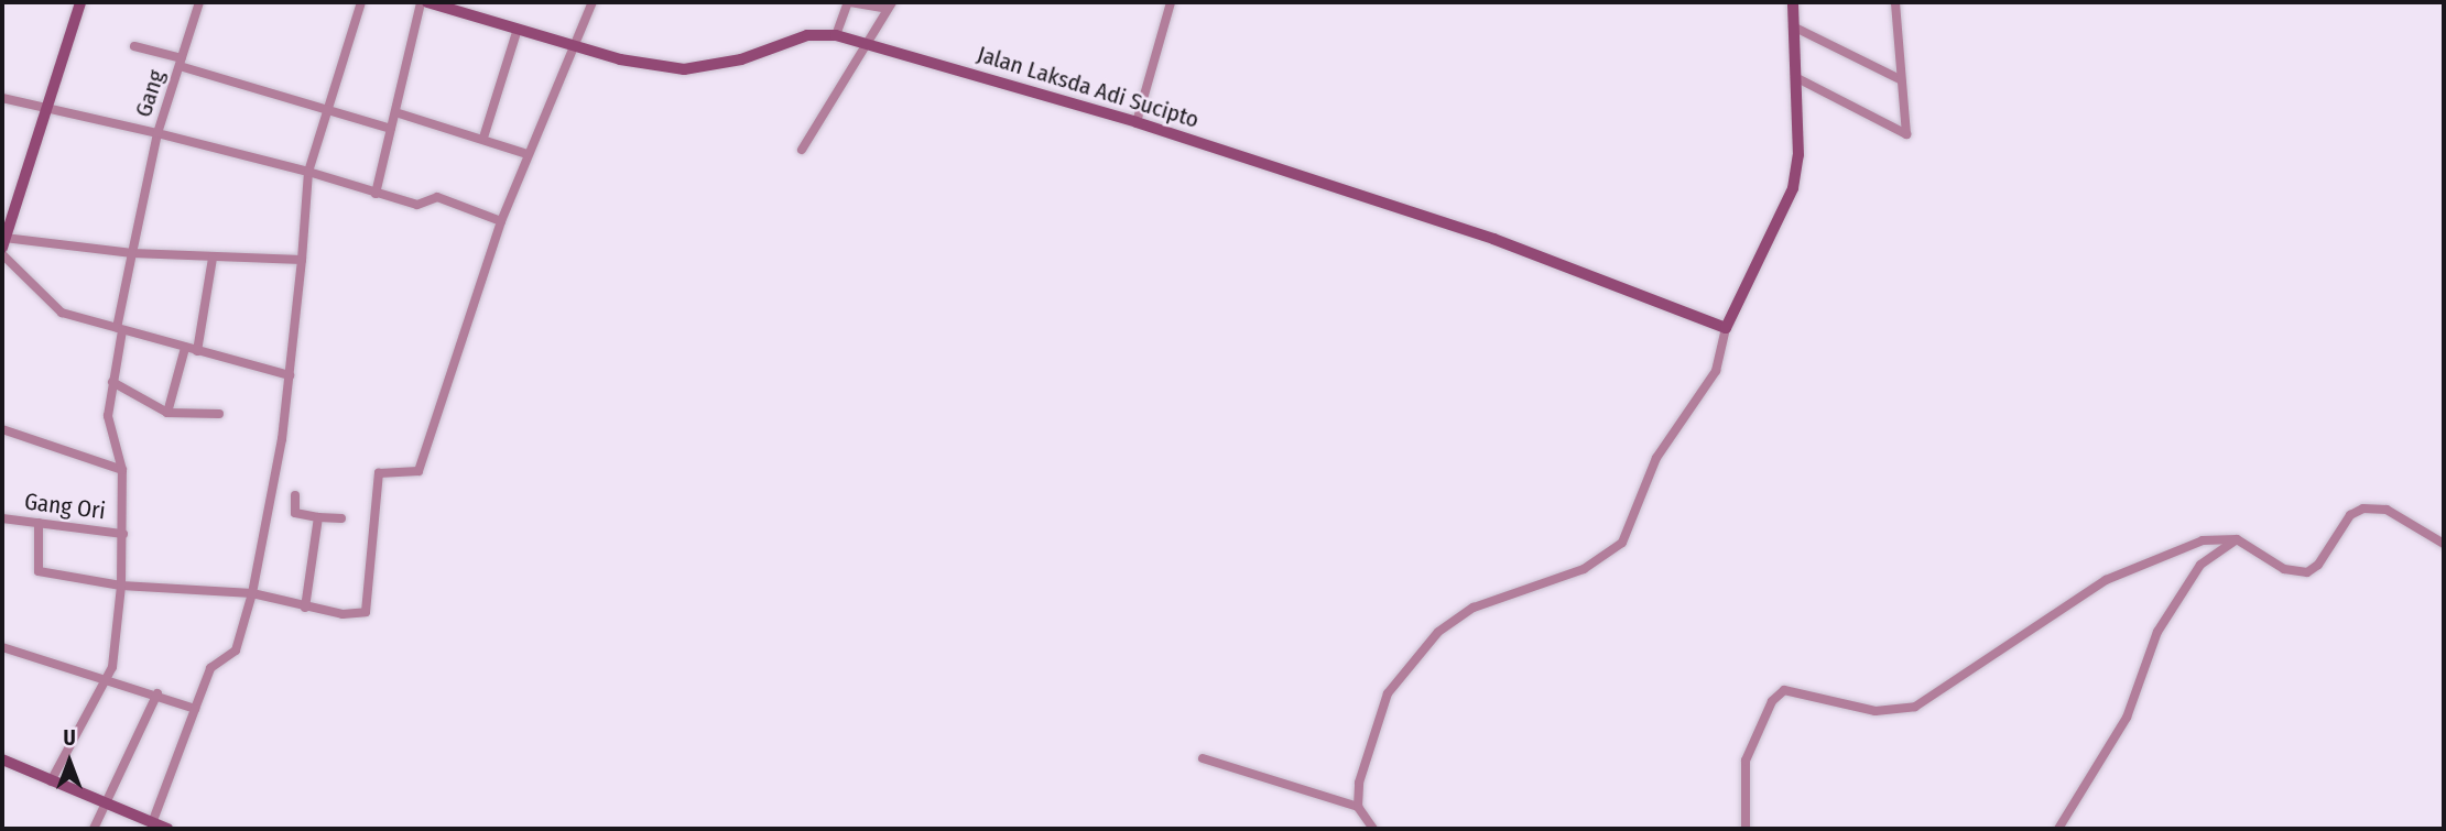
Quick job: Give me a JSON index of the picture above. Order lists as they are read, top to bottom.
{
  "streets": {
    "street": ["Jalan Laksda Adi Sucipto", "Gang", "Gang Ori"]
  },
  "north": "top"
}
